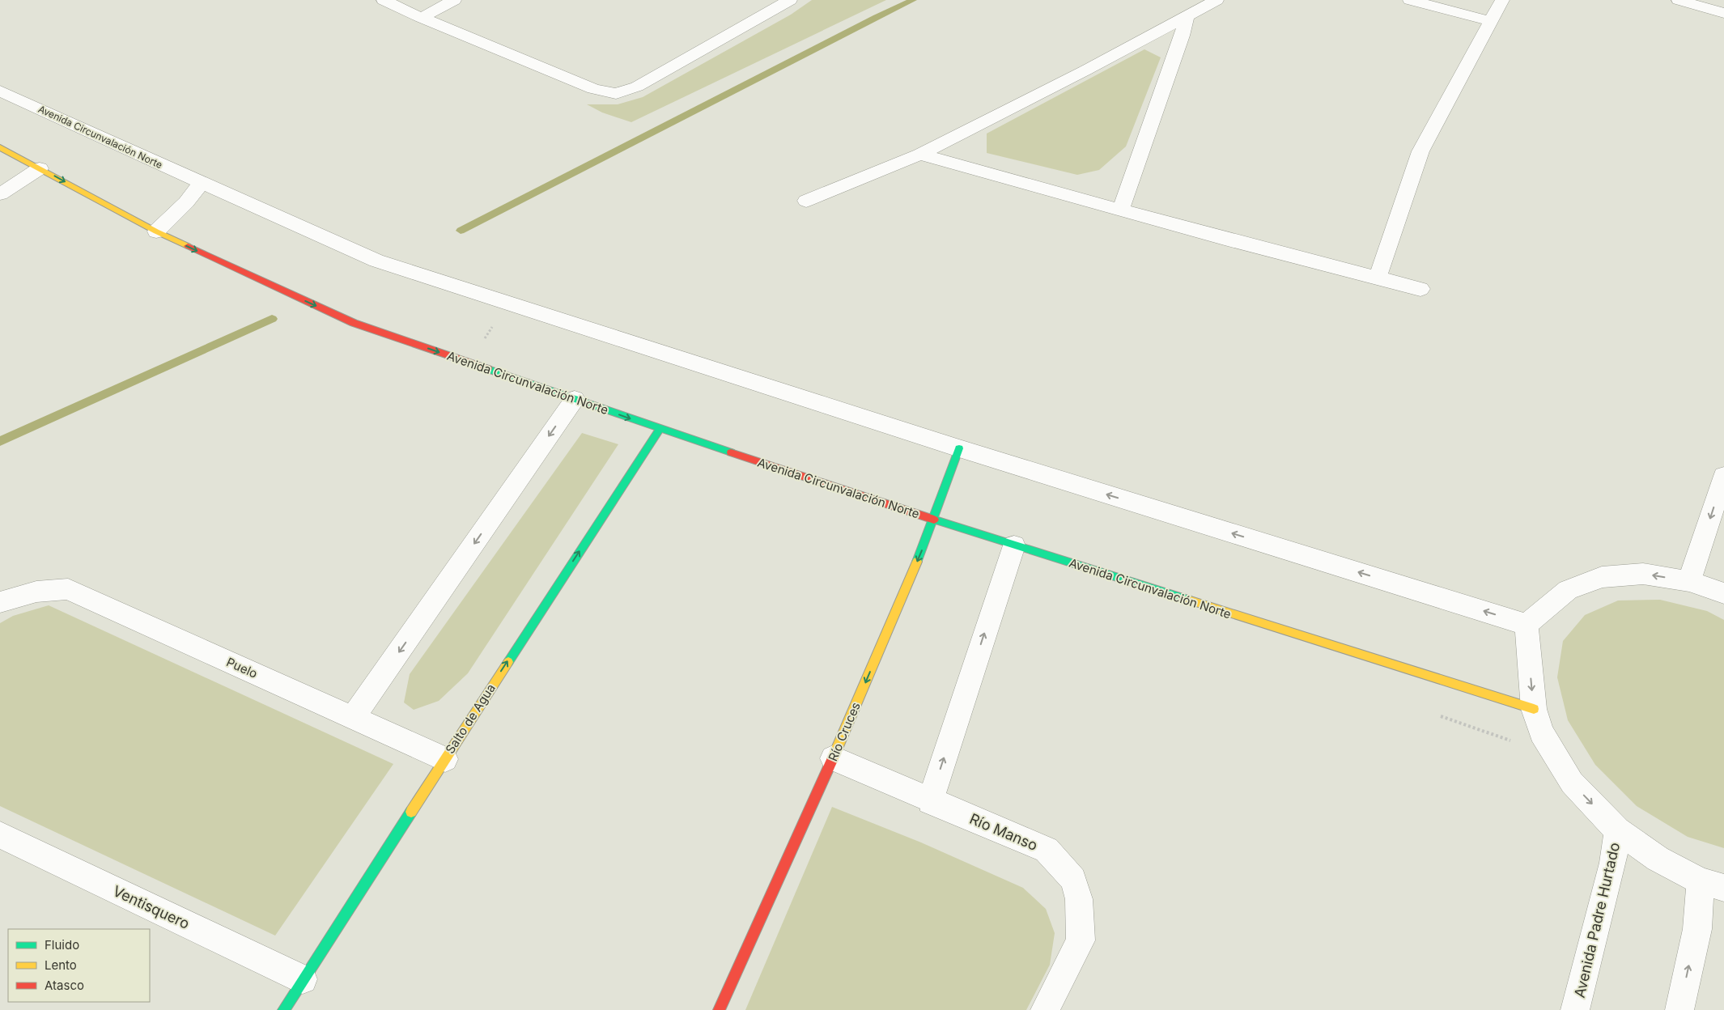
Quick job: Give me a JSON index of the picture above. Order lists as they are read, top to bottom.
{
  "streets": {
    "street": [
      "Avenida Circunvalación Norte",
      "Puelo",
      "Salto de Agua",
      "Río Cruces",
      "Río Manso",
      "Ventisquero",
      "Avenida Padre Hurtado"
    ]
  },
  "crossings": [
    ["Avenida Circunvalación Norte", "Salto de Agua"],
    ["Avenida Circunvalación Norte", "Río Cruces"],
    ["Puelo", "Salto de Agua"],
    ["Salto de Agua", "Ventisquero"],
    ["Río Cruces", "Río Manso"]
  ],
  "one_way": ["Salto de Agua", "Río Cruces"],
  "legend": ["Fluido", "Lento", "Atasco"]
}
